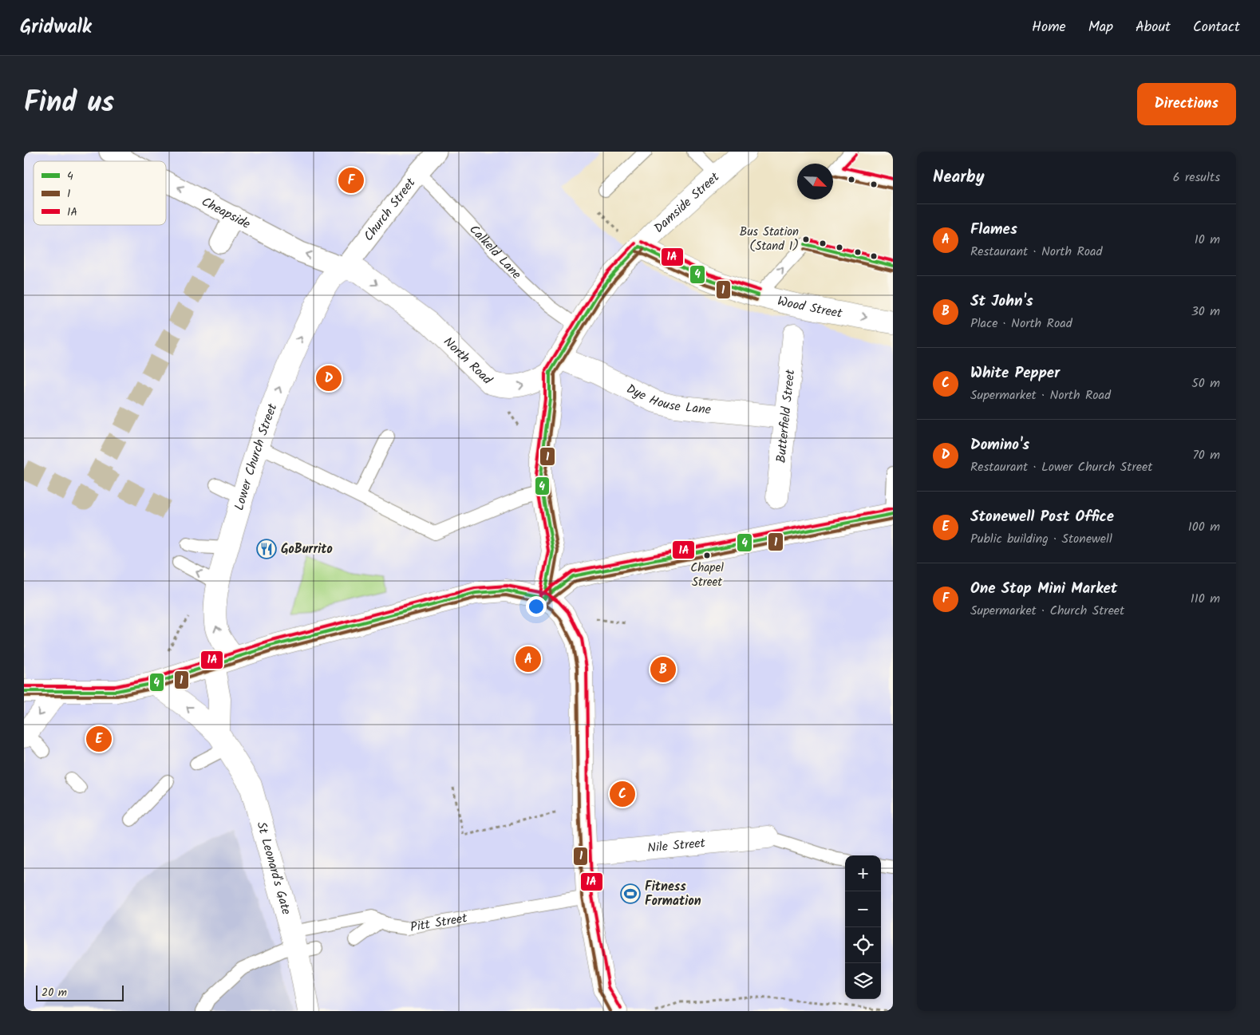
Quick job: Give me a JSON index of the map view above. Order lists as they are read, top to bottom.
{
  "streets": {
    "street": [
      "Damside Street",
      "Church Street",
      "Cheapside",
      "Wood Street",
      "North Road",
      "Dye House Lane",
      "Butterfield Street",
      "Lower Church Street",
      "Nile Street",
      "St Leonard's Gate"
    ],
    "lane": ["Calkeld Lane", "Pitt Street"]
  },
  "crossings": [
    ["Damside Street", "Calkeld Lane"],
    ["Damside Street", "Wood Street"],
    ["Damside Street", "North Road"],
    ["Damside Street", "Dye House Lane"],
    ["Church Street", "Cheapside"],
    ["Church Street", "Calkeld Lane"],
    ["Church Street", "North Road"],
    ["Church Street", "Lower Church Street"],
    ["Cheapside", "North Road"],
    ["Cheapside", "Lower Church Street"],
    ["North Road", "Dye House Lane"],
    ["North Road", "Lower Church Street"],
    ["Dye House Lane", "Butterfield Street"],
    ["St Leonard's Gate", "Pitt Street"]
  ],
  "one_way": [
    "Cheapside",
    "Wood Street",
    "North Road",
    "Lower Church Street"
  ],
  "places": {
    "other": ["Bus Station (Stand 1)", "Chapel Street"],
    "restaurant": ["GoBurrito"],
    "sports": ["Fitness Formation"]
  },
  "lines": ["transit line 1A", "transit line 1", "transit line 4"],
  "legend": ["4", "1", "1A"],
  "scale_bar": "20 m",
  "north": "bottom right",
  "page": {
    "header": "Gridwalk",
    "nav": [
      "Home",
      "Map",
      "About",
      "Contact"
    ],
    "title": "Find us",
    "buttons": "Directions",
    "heading": ["Nearby", "6 results"],
    "pins": [
      "F",
      "D",
      "A",
      "B",
      "E",
      "C"
    ],
    "list": [
      {
        "mark": "A",
        "name": "Flames",
        "note": "Restaurant · North Road",
        "value": "10 m"
      },
      {
        "mark": "B",
        "name": "St John's",
        "note": "Place · North Road",
        "value": "30 m"
      },
      {
        "mark": "C",
        "name": "White Pepper",
        "note": "Supermarket · North Road",
        "value": "50 m"
      },
      {
        "mark": "D",
        "name": "Domino's",
        "note": "Restaurant · Lower Church Street",
        "value": "70 m"
      },
      {
        "mark": "E",
        "name": "Stonewell Post Office",
        "note": "Public building · Stonewell",
        "value": "100 m"
      },
      {
        "mark": "F",
        "name": "One Stop Mini Market",
        "note": "Supermarket · Church Street",
        "value": "110 m"
      }
    ],
    "map_buttons": ["+", "−"],
    "scale": "20 m"
  }
}
